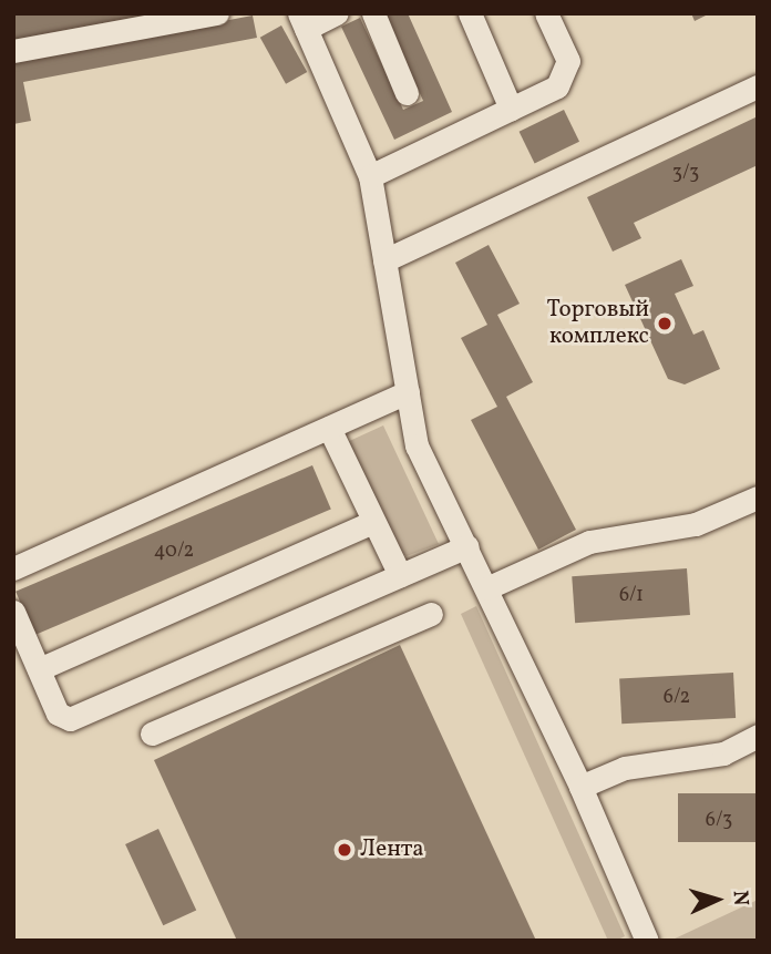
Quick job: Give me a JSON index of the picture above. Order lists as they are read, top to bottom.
{
  "places": ["Торговый комплекс", "Лента"],
  "house_numbers": [
    "3/3",
    "40/2",
    "6/1",
    "6/2",
    "6/3"
  ],
  "north": "right"
}
